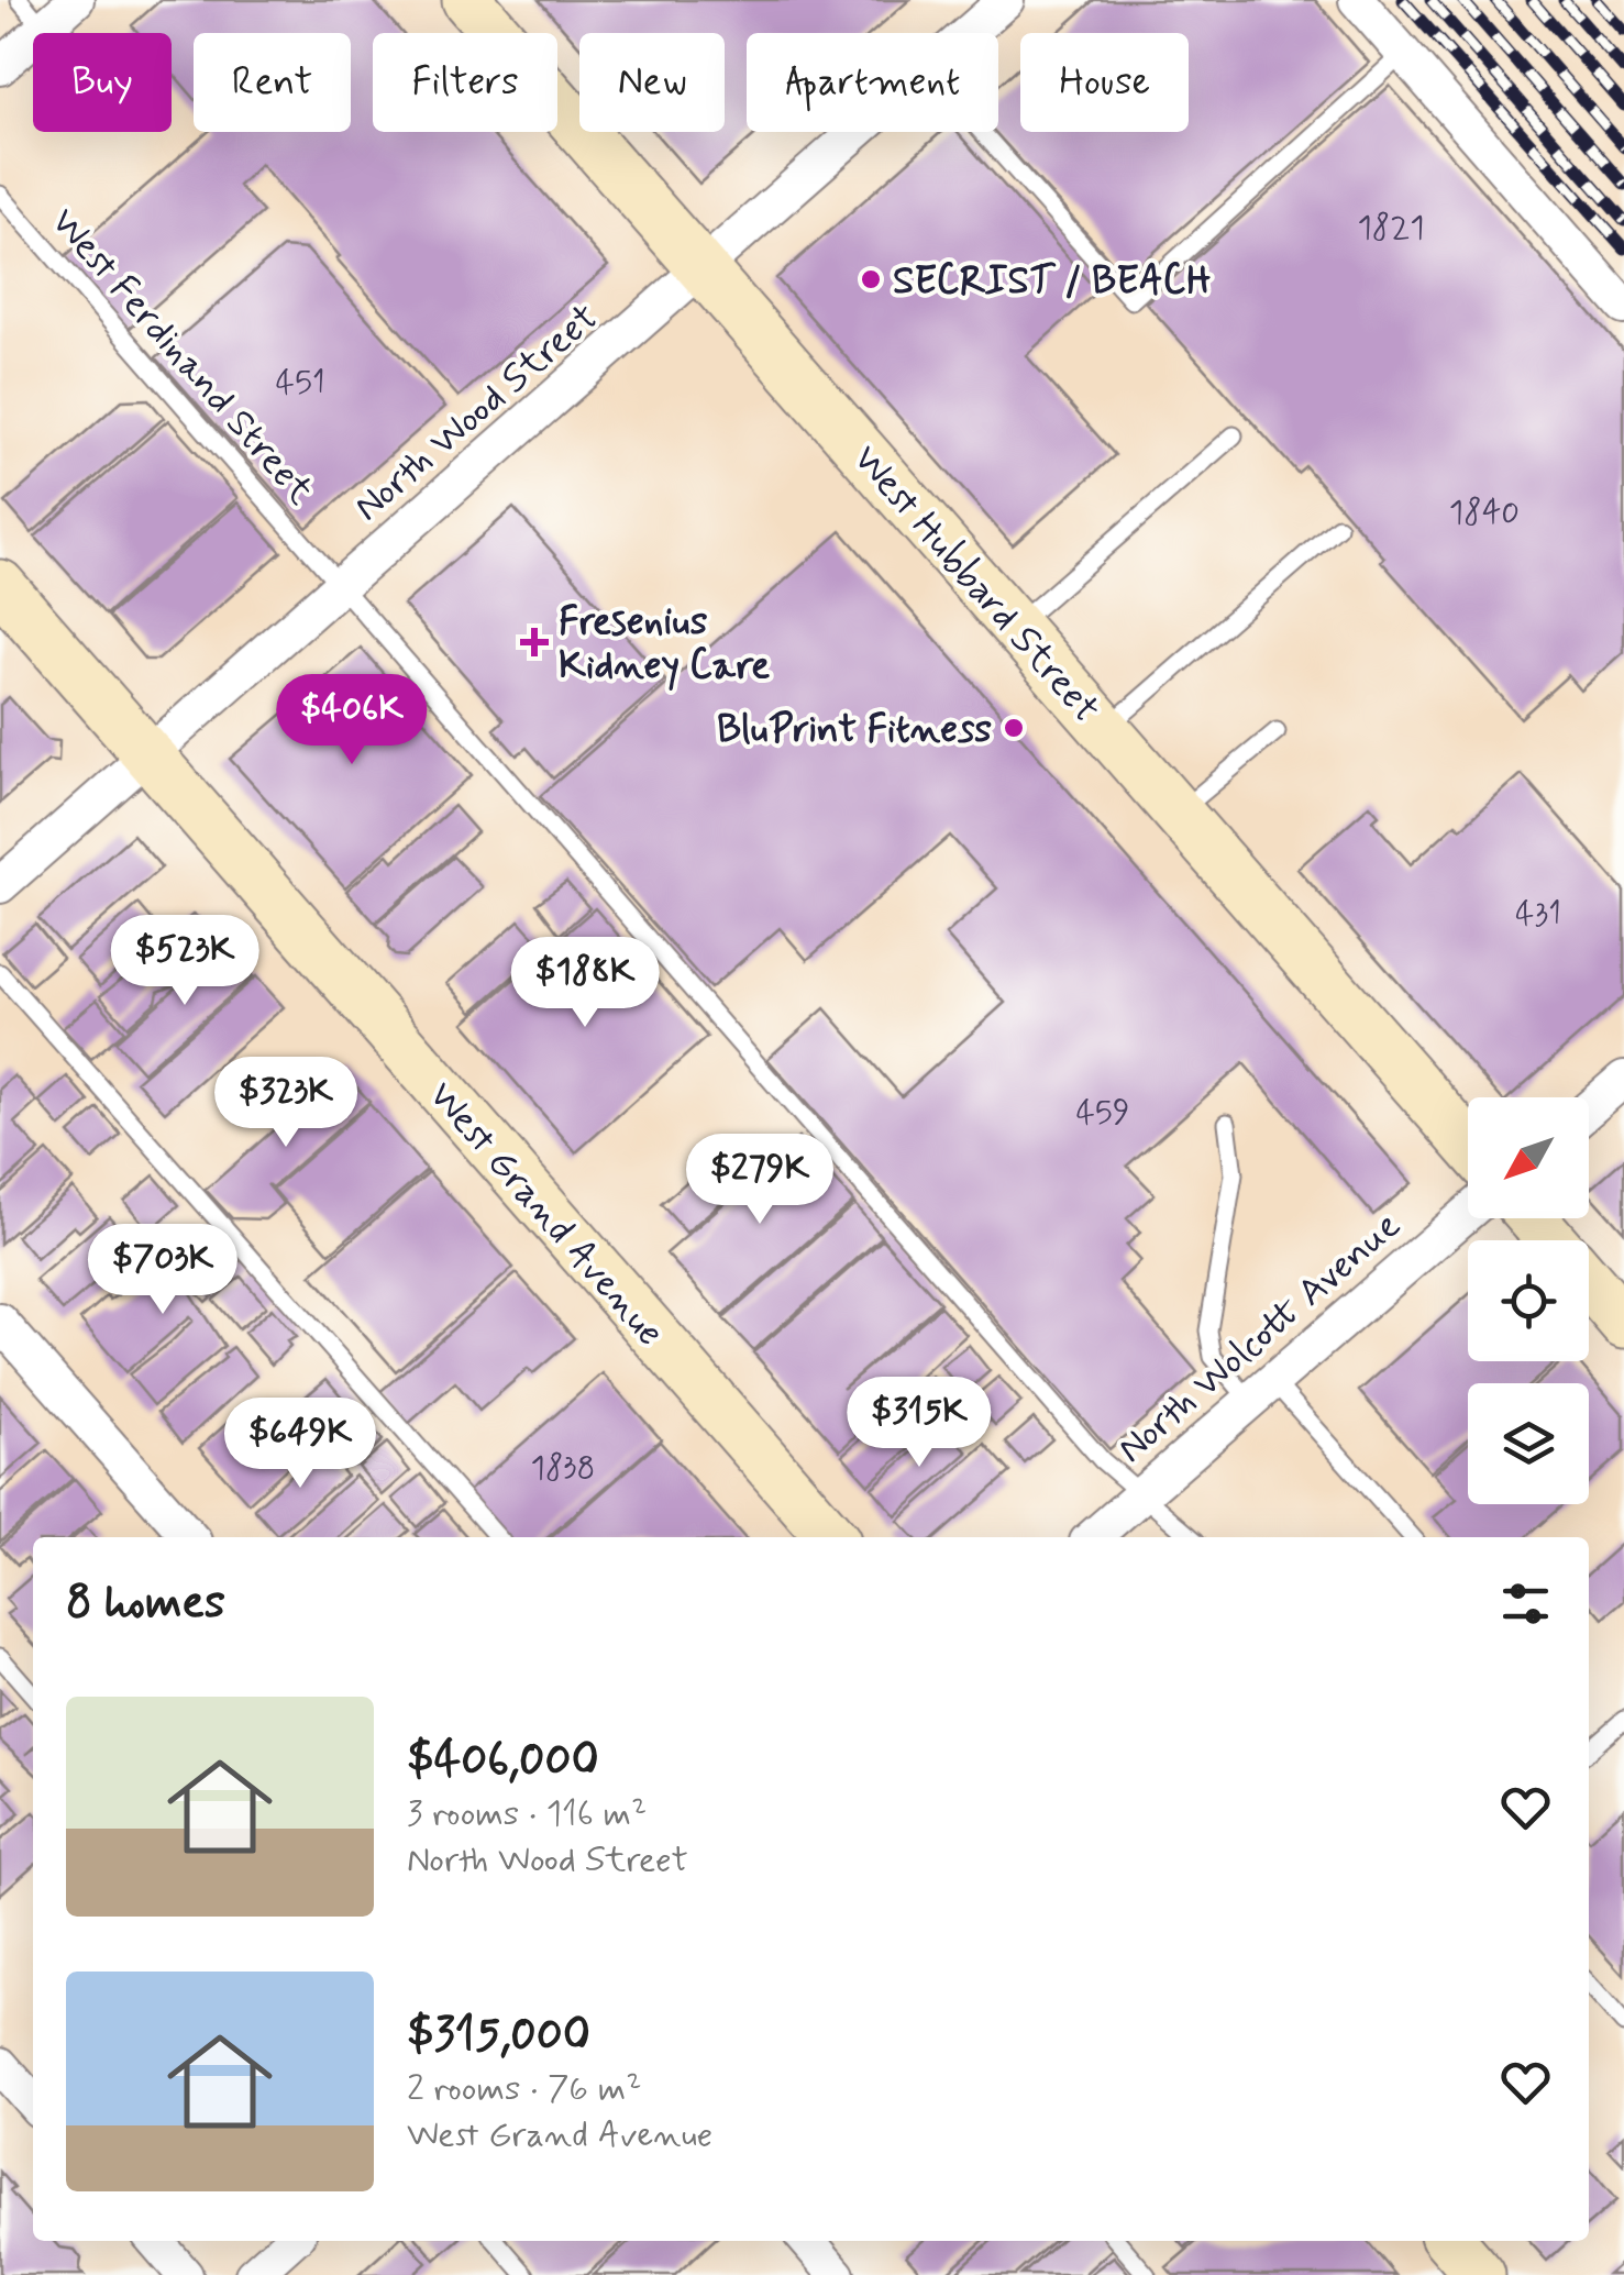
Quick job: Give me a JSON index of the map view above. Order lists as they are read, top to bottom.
{
  "streets": {
    "street": [
      "North Wood Street",
      "West Hubbard Street",
      "West Grand Avenue",
      "North Wolcott Avenue"
    ],
    "lane": ["West Ferdinand Street"]
  },
  "crossings": [
    ["West Ferdinand Street", "North Wood Street"],
    ["West Ferdinand Street", "North Wolcott Avenue"],
    ["North Wood Street", "West Hubbard Street"],
    ["North Wood Street", "West Grand Avenue"]
  ],
  "places": {
    "other": ["SECRIST / BEACH", "BluPrint Fitness"],
    "health": ["Fresenius Kidney Care"]
  },
  "house_numbers": [
    "1821",
    "451",
    "1840",
    "431",
    "459",
    "1838"
  ],
  "north": "bottom left",
  "page": {
    "chip": [
      "Buy",
      "Rent",
      "Filters",
      "New",
      "Apartment",
      "House"
    ],
    "price": [
      "$406K",
      "$523K",
      "$188K",
      "$323K",
      "$279K",
      "$703K",
      "$315K",
      "$649K"
    ],
    "heading": "8 homes",
    "list": [
      {
        "name": "$406,000",
        "note": "3 rooms · 116 m² · North Wood Street"
      },
      {
        "name": "$315,000",
        "note": "2 rooms · 76 m² · West Grand Avenue"
      }
    ]
  }
}
